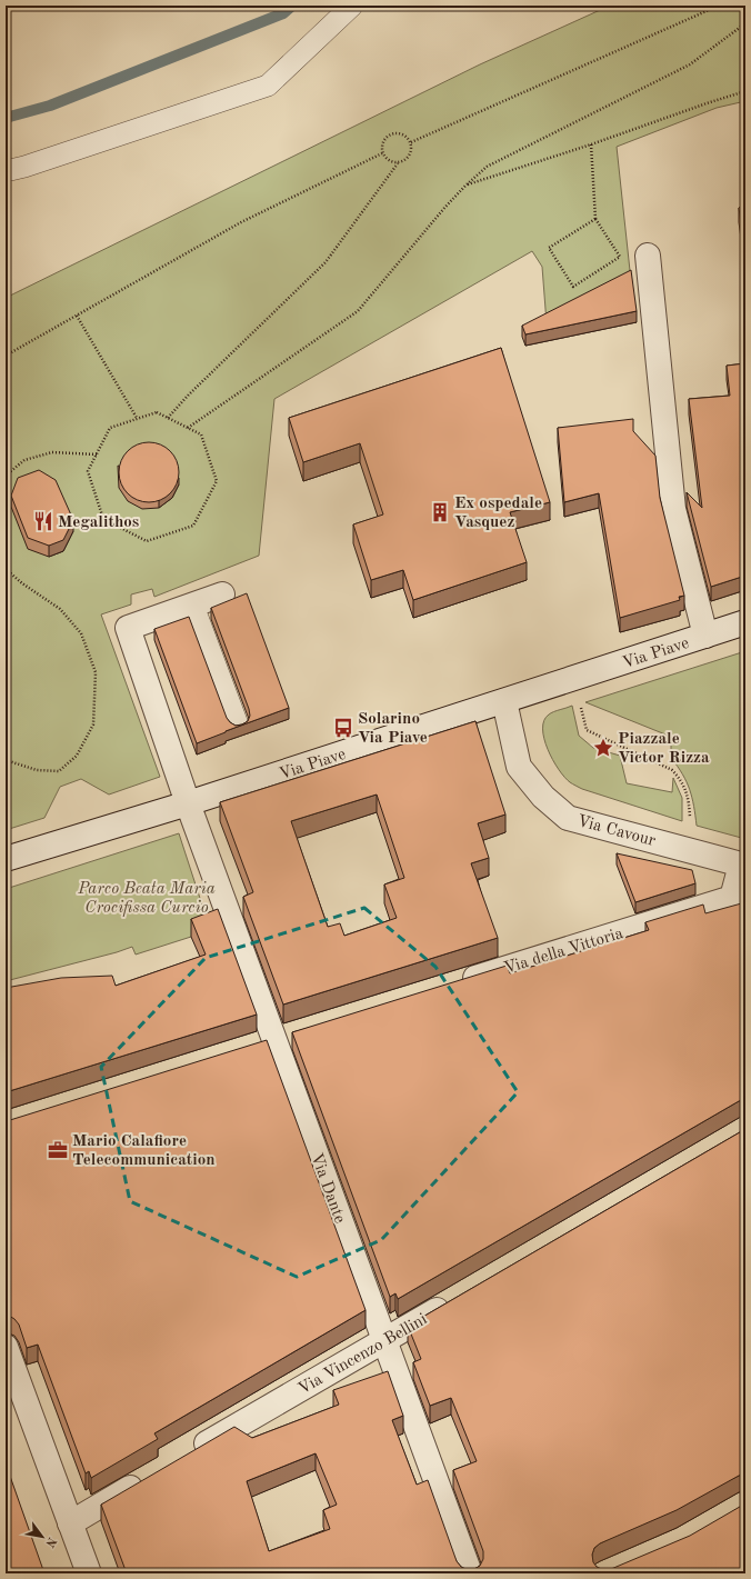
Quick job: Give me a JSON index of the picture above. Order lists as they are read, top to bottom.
{
  "streets": {
    "street": [
      "Via Piave",
      "Via Cavour",
      "Via della Vittoria",
      "Via Dante",
      "Via Vincenzo Bellini"
    ]
  },
  "crossings": [
    ["Via Piave", "Via Cavour"],
    ["Via Piave", "Via Dante"],
    ["Via Cavour", "Via della Vittoria"],
    ["Via Dante", "Via Vincenzo Bellini"]
  ],
  "parks": ["Parco Beata Maria Crocifissa Curcio"],
  "places": {
    "building": ["Ex ospedale Vasquez"],
    "restaurant": ["Megalithos"],
    "bus stop": ["Solarino Via Piave"],
    "place": ["Piazzale Victor Rizza"],
    "office": ["Mario Calafiore Telecommunication"]
  },
  "north": "bottom right"
}
